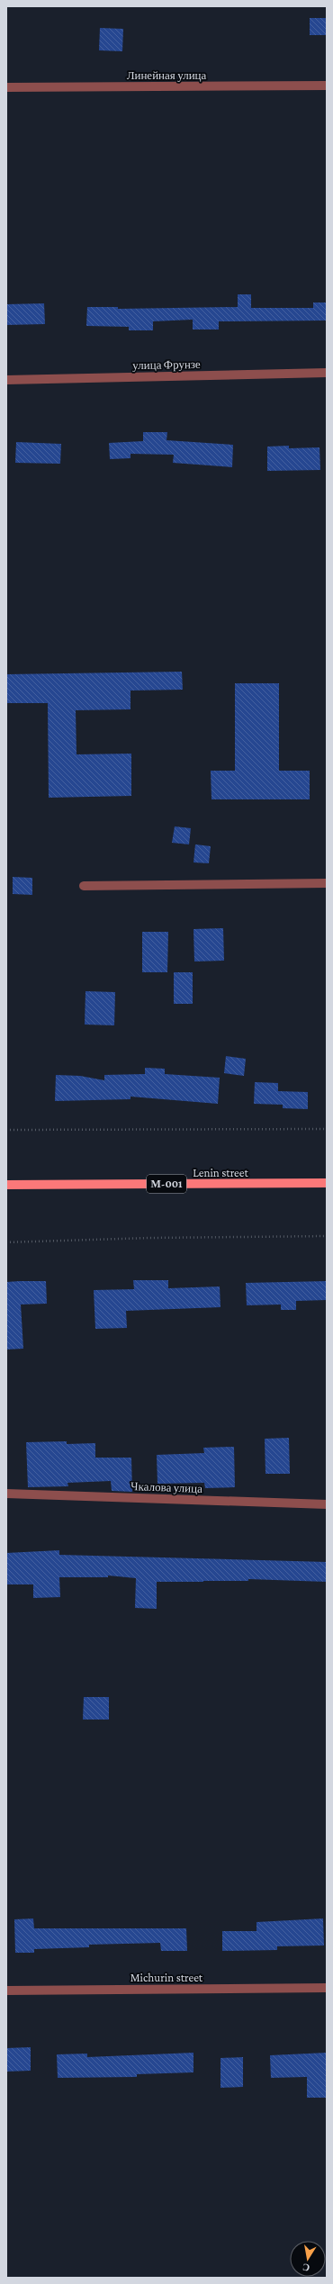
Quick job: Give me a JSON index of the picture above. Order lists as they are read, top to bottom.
{
  "streets": {
    "main road": ["Lenin street", "М-001"],
    "street": [
      "Линейная улица",
      "улица Фрунзе",
      "Чкалова улица",
      "Michurin street"
    ]
  },
  "north": "bottom"
}
